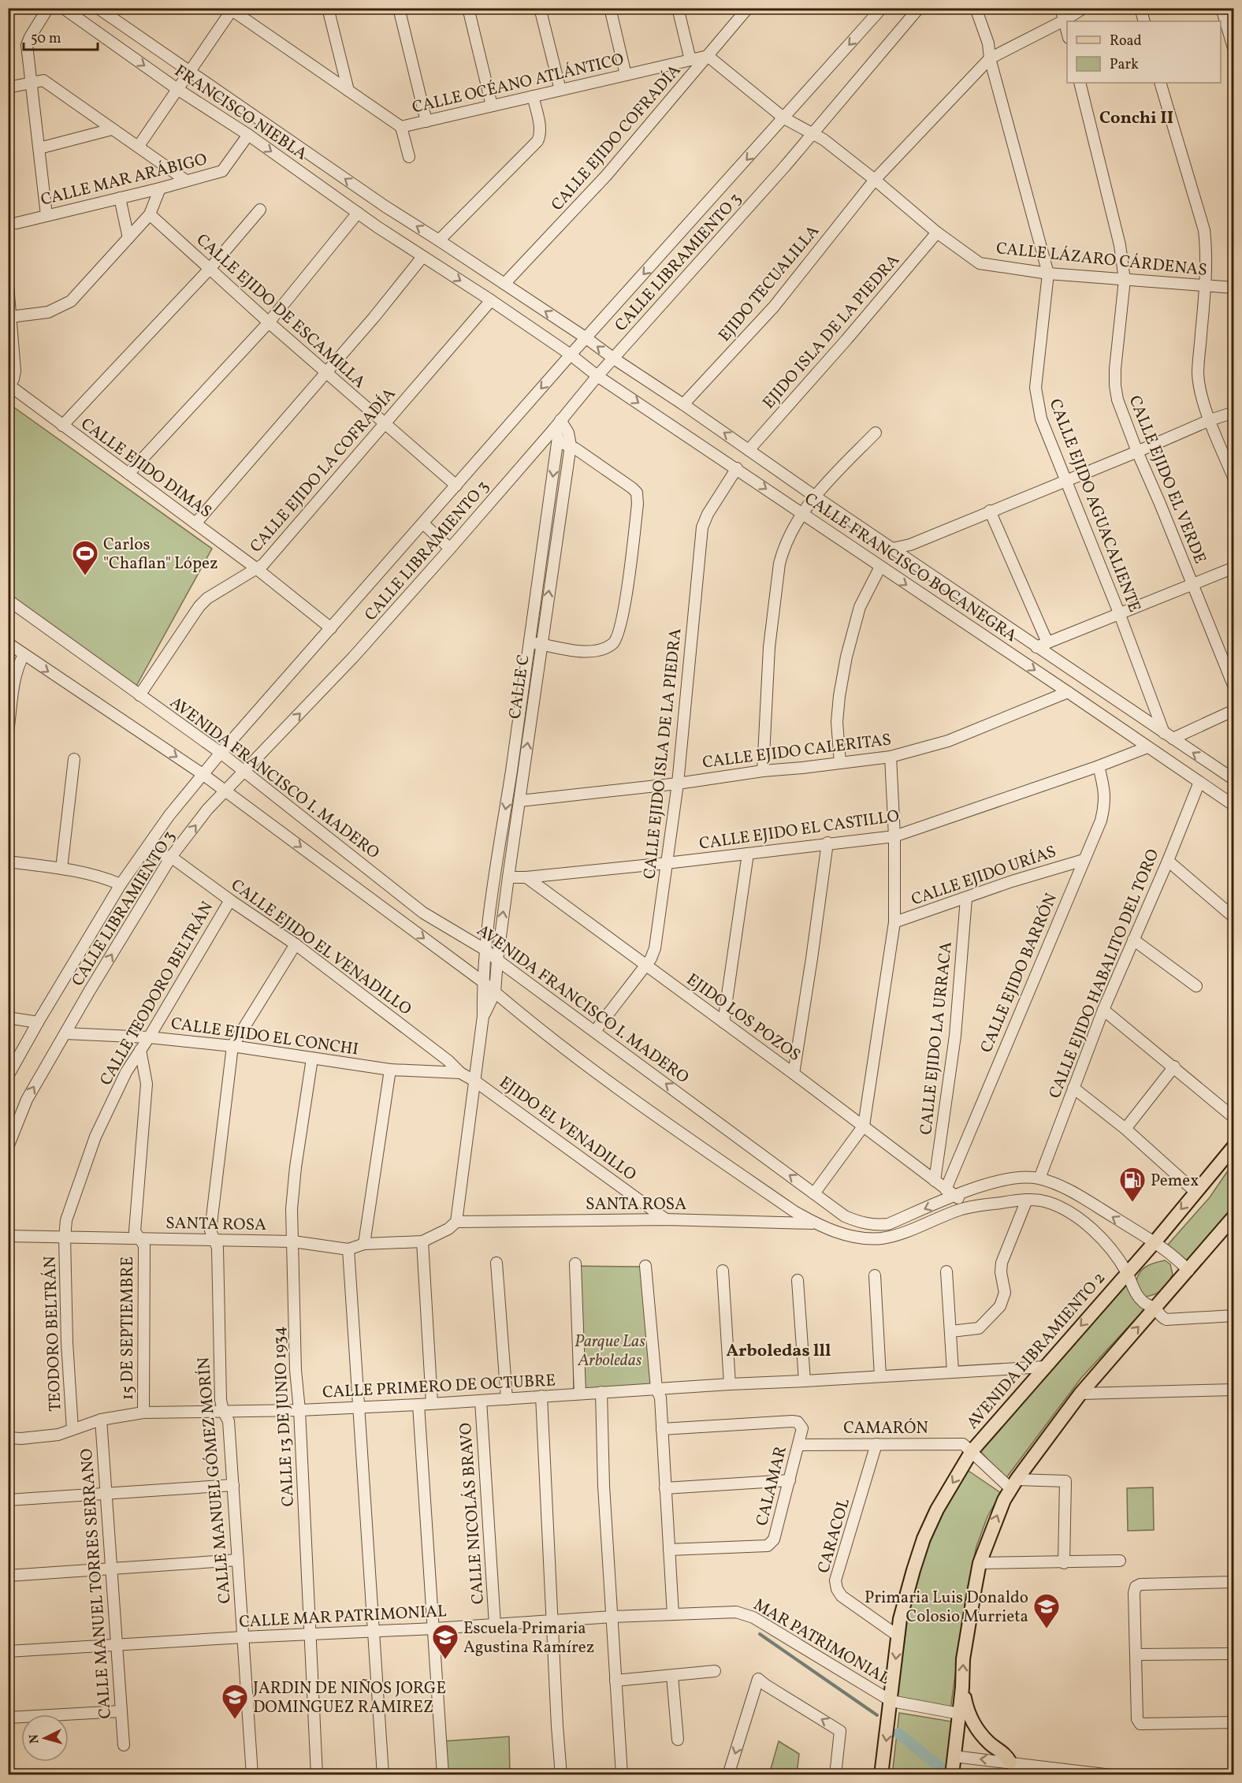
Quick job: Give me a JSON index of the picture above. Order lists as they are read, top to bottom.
{
  "streets": {
    "main road": ["AVENIDA LIBRAMIENTO 2"],
    "street": [
      "CALLE OCÉANO ATLÁNTICO",
      "FRANCISCO NIEBLA",
      "CALLE EJIDO COFRADÍA",
      "CALLE MAR ARÁBIGO",
      "CALLE LÁZARO CÁRDENAS",
      "CALLE LIBRAMIENTO 3",
      "EJIDO TECUALILLA",
      "CALLE EJIDO DE ESCAMILLA",
      "EJIDO ISLA DE LA PIEDRA",
      "CALLE EJIDO DIMAS",
      "CALLE EJIDO LA COFRADÍA",
      "CALLE EJIDO EL VERDE",
      "CALLE EJIDO AGUACALIENTE",
      "CALLE FRANCISCO BOCANEGRA",
      "CALLE C",
      "CALLE EJIDO CALERITAS",
      "CALLE EJIDO ISLA DE LA PIEDRA",
      "AVENIDA FRANCISCO I. MADERO",
      "CALLE EJIDO EL CASTILLO",
      "CALLE EJIDO URÍAS",
      "CALLE EJIDO EL VENADILLO",
      "CALLE EJIDO BARRÓN",
      "CALLE EJIDO HABALITO DEL TORO",
      "CALLE TEODORO BELTRÁN",
      "EJIDO LOS POZOS",
      "CALLE EJIDO EL CONCHI",
      "CALLE EJIDO LA URRACA",
      "EJIDO EL VENADILLO",
      "SANTA ROSA",
      "15 DE SEPTIEMBRE",
      "TEODORO BELTRÁN",
      "CALLE PRIMERO DE OCTUBRE",
      "CALLE 13 DE JUNIO 1934",
      "CAMARÓN",
      "CALLE MANUEL GÓMEZ MORÍN",
      "CALAMAR",
      "CALLE NICOLÁS BRAVO",
      "CARACOL",
      "CALLE MANUEL TORRES SERRANO",
      "CALLE MAR PATRIMONIAL",
      "MAR PATRIMONIAL"
    ]
  },
  "crossings": [
    ["CALLE OCÉANO ATLÁNTICO", "CALLE EJIDO COFRADÍA"],
    ["CALLE OCÉANO ATLÁNTICO", "CALLE LÁZARO CÁRDENAS"],
    ["FRANCISCO NIEBLA", "CALLE EJIDO COFRADÍA"],
    ["FRANCISCO NIEBLA", "CALLE MAR ARÁBIGO"],
    ["FRANCISCO NIEBLA", "CALLE EJIDO LA COFRADÍA"],
    ["FRANCISCO NIEBLA", "CALLE FRANCISCO BOCANEGRA"],
    ["CALLE EJIDO COFRADÍA", "CALLE LÁZARO CÁRDENAS"],
    ["CALLE EJIDO COFRADÍA", "CALLE FRANCISCO BOCANEGRA"],
    ["CALLE LÁZARO CÁRDENAS", "CALLE LIBRAMIENTO 3"],
    ["CALLE LÁZARO CÁRDENAS", "EJIDO TECUALILLA"],
    ["CALLE LÁZARO CÁRDENAS", "EJIDO ISLA DE LA PIEDRA"],
    ["CALLE LÁZARO CÁRDENAS", "CALLE EJIDO EL VERDE"],
    ["CALLE LÁZARO CÁRDENAS", "CALLE EJIDO AGUACALIENTE"],
    ["CALLE LIBRAMIENTO 3", "CALLE EJIDO DE ESCAMILLA"],
    ["CALLE LIBRAMIENTO 3", "CALLE EJIDO DIMAS"],
    ["CALLE LIBRAMIENTO 3", "CALLE FRANCISCO BOCANEGRA"],
    ["CALLE LIBRAMIENTO 3", "CALLE C"],
    ["CALLE LIBRAMIENTO 3", "AVENIDA FRANCISCO I. MADERO"],
    ["CALLE LIBRAMIENTO 3", "CALLE EJIDO EL VENADILLO"],
    ["CALLE LIBRAMIENTO 3", "CALLE EJIDO EL CONCHI"],
    ["EJIDO TECUALILLA", "CALLE EJIDO AGUACALIENTE"],
    ["EJIDO TECUALILLA", "CALLE FRANCISCO BOCANEGRA"],
    ["CALLE EJIDO DE ESCAMILLA", "CALLE EJIDO LA COFRADÍA"],
    ["EJIDO ISLA DE LA PIEDRA", "CALLE FRANCISCO BOCANEGRA"],
    ["CALLE EJIDO DIMAS", "CALLE EJIDO LA COFRADÍA"],
    ["CALLE EJIDO LA COFRADÍA", "CALLE FRANCISCO BOCANEGRA"],
    ["CALLE EJIDO LA COFRADÍA", "AVENIDA FRANCISCO I. MADERO"],
    ["CALLE EJIDO AGUACALIENTE", "CALLE FRANCISCO BOCANEGRA"],
    ["CALLE FRANCISCO BOCANEGRA", "CALLE EJIDO CALERITAS"],
    ["CALLE FRANCISCO BOCANEGRA", "CALLE EJIDO ISLA DE LA PIEDRA"],
    ["CALLE FRANCISCO BOCANEGRA", "CALLE EJIDO EL CASTILLO"],
    ["CALLE FRANCISCO BOCANEGRA", "CALLE EJIDO HABALITO DEL TORO"],
    ["CALLE C", "CALLE EJIDO CALERITAS"],
    ["CALLE C", "AVENIDA FRANCISCO I. MADERO"],
    ["CALLE EJIDO CALERITAS", "CALLE EJIDO ISLA DE LA PIEDRA"],
    ["CALLE EJIDO ISLA DE LA PIEDRA", "AVENIDA FRANCISCO I. MADERO"],
    ["CALLE EJIDO ISLA DE LA PIEDRA", "CALLE EJIDO EL CASTILLO"],
    ["CALLE EJIDO ISLA DE LA PIEDRA", "EJIDO LOS POZOS"],
    ["AVENIDA FRANCISCO I. MADERO", "CALLE EJIDO BARRÓN"],
    ["AVENIDA FRANCISCO I. MADERO", "CALLE EJIDO HABALITO DEL TORO"],
    ["AVENIDA FRANCISCO I. MADERO", "EJIDO LOS POZOS"],
    ["AVENIDA FRANCISCO I. MADERO", "AVENIDA LIBRAMIENTO 2"],
    ["CALLE EJIDO EL CASTILLO", "CALLE EJIDO BARRÓN"],
    ["CALLE EJIDO EL CASTILLO", "EJIDO LOS POZOS"],
    ["CALLE EJIDO URÍAS", "CALLE EJIDO BARRÓN"],
    ["CALLE EJIDO URÍAS", "CALLE EJIDO LA URRACA"],
    ["CALLE EJIDO EL VENADILLO", "CALLE TEODORO BELTRÁN"],
    ["CALLE EJIDO EL VENADILLO", "CALLE EJIDO EL CONCHI"],
    ["CALLE EJIDO EL VENADILLO", "EJIDO EL VENADILLO"],
    ["CALLE EJIDO BARRÓN", "EJIDO LOS POZOS"],
    ["CALLE TEODORO BELTRÁN", "CALLE EJIDO EL CONCHI"],
    ["CALLE TEODORO BELTRÁN", "SANTA ROSA"],
    ["CALLE TEODORO BELTRÁN", "15 DE SEPTIEMBRE"],
    ["CALLE TEODORO BELTRÁN", "TEODORO BELTRÁN"],
    ["EJIDO LOS POZOS", "CALLE EJIDO LA URRACA"],
    ["CALLE EJIDO EL CONCHI", "CALLE 13 DE JUNIO 1934"],
    ["CALLE EJIDO EL CONCHI", "CALLE MANUEL GÓMEZ MORÍN"],
    ["EJIDO EL VENADILLO", "SANTA ROSA"],
    ["SANTA ROSA", "15 DE SEPTIEMBRE"],
    ["SANTA ROSA", "TEODORO BELTRÁN"],
    ["SANTA ROSA", "CALLE 13 DE JUNIO 1934"],
    ["SANTA ROSA", "CALLE MANUEL GÓMEZ MORÍN"],
    ["15 DE SEPTIEMBRE", "CALLE PRIMERO DE OCTUBRE"],
    ["TEODORO BELTRÁN", "CALLE PRIMERO DE OCTUBRE"],
    ["AVENIDA LIBRAMIENTO 2", "CALLE PRIMERO DE OCTUBRE"],
    ["AVENIDA LIBRAMIENTO 2", "CAMARÓN"],
    ["AVENIDA LIBRAMIENTO 2", "CARACOL"],
    ["AVENIDA LIBRAMIENTO 2", "MAR PATRIMONIAL"],
    ["CALLE PRIMERO DE OCTUBRE", "CALLE 13 DE JUNIO 1934"],
    ["CALLE PRIMERO DE OCTUBRE", "CALLE MANUEL GÓMEZ MORÍN"],
    ["CALLE PRIMERO DE OCTUBRE", "CALLE NICOLÁS BRAVO"],
    ["CALLE PRIMERO DE OCTUBRE", "CALLE MANUEL TORRES SERRANO"],
    ["CALLE 13 DE JUNIO 1934", "CALLE MAR PATRIMONIAL"],
    ["CAMARÓN", "CALAMAR"],
    ["CAMARÓN", "CARACOL"],
    ["CALLE MANUEL GÓMEZ MORÍN", "CALLE MAR PATRIMONIAL"],
    ["CALLE NICOLÁS BRAVO", "CALLE MAR PATRIMONIAL"],
    ["CALLE MANUEL TORRES SERRANO", "CALLE MAR PATRIMONIAL"],
    ["CALLE MAR PATRIMONIAL", "MAR PATRIMONIAL"]
  ],
  "districts": ["Conchi II", "Arboledas lll"],
  "parks": ["Parque Las Arboledas"],
  "places": {
    "sports": ["Carlos \"Chaflan\" López"],
    "fuel station": ["Pemex"],
    "school or university": ["Primaria Luis Donaldo Colosio Murrieta", "Escuela Primaria Agustina Ramírez", "JARDIN DE NIÑOS JORGE DOMINGUEZ RAMIREZ"]
  },
  "legend": ["Road", "Park"],
  "scale_bar": "50 m",
  "north": "left"
}
